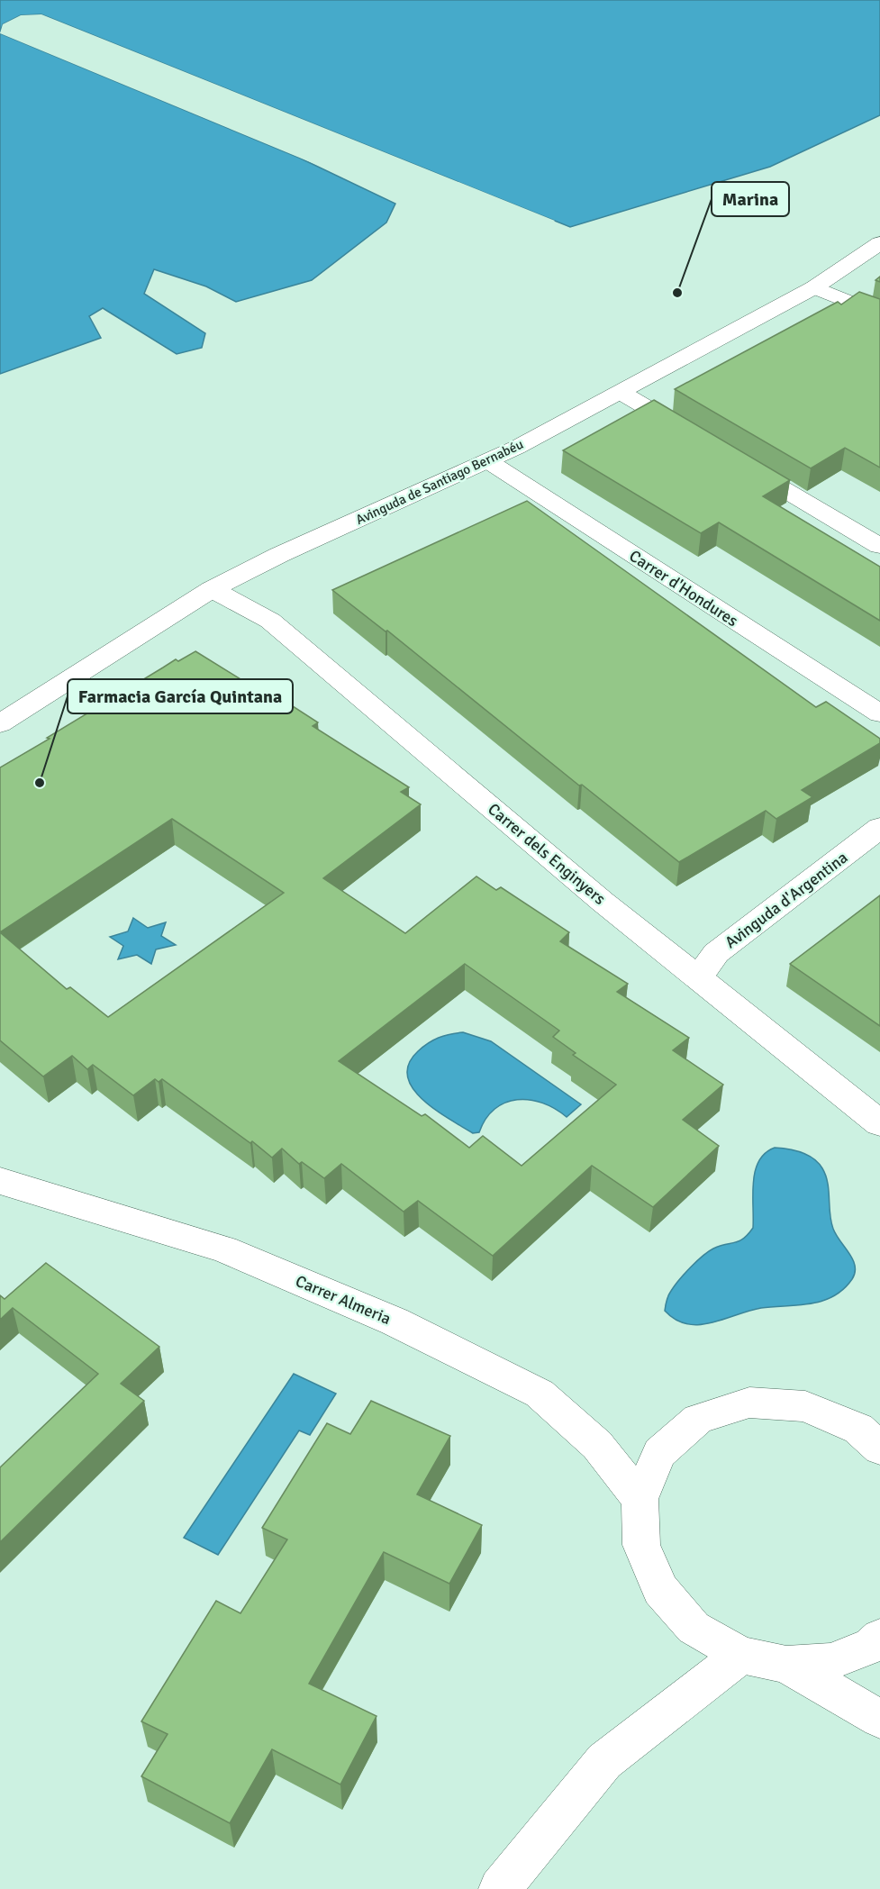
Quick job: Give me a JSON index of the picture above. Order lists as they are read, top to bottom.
{
  "streets": {
    "street": [
      "Avinguda de Santiago Bernabéu",
      "Carrer d'Hondures",
      "Carrer dels Enginyers",
      "Avinguda d'Argentina",
      "Carrer Almeria"
    ]
  },
  "crossings": [
    ["Avinguda de Santiago Bernabéu", "Carrer d'Hondures"],
    ["Avinguda de Santiago Bernabéu", "Carrer dels Enginyers"],
    ["Carrer dels Enginyers", "Avinguda d'Argentina"]
  ],
  "places": ["Marina", "Farmacia García Quintana"]
}
